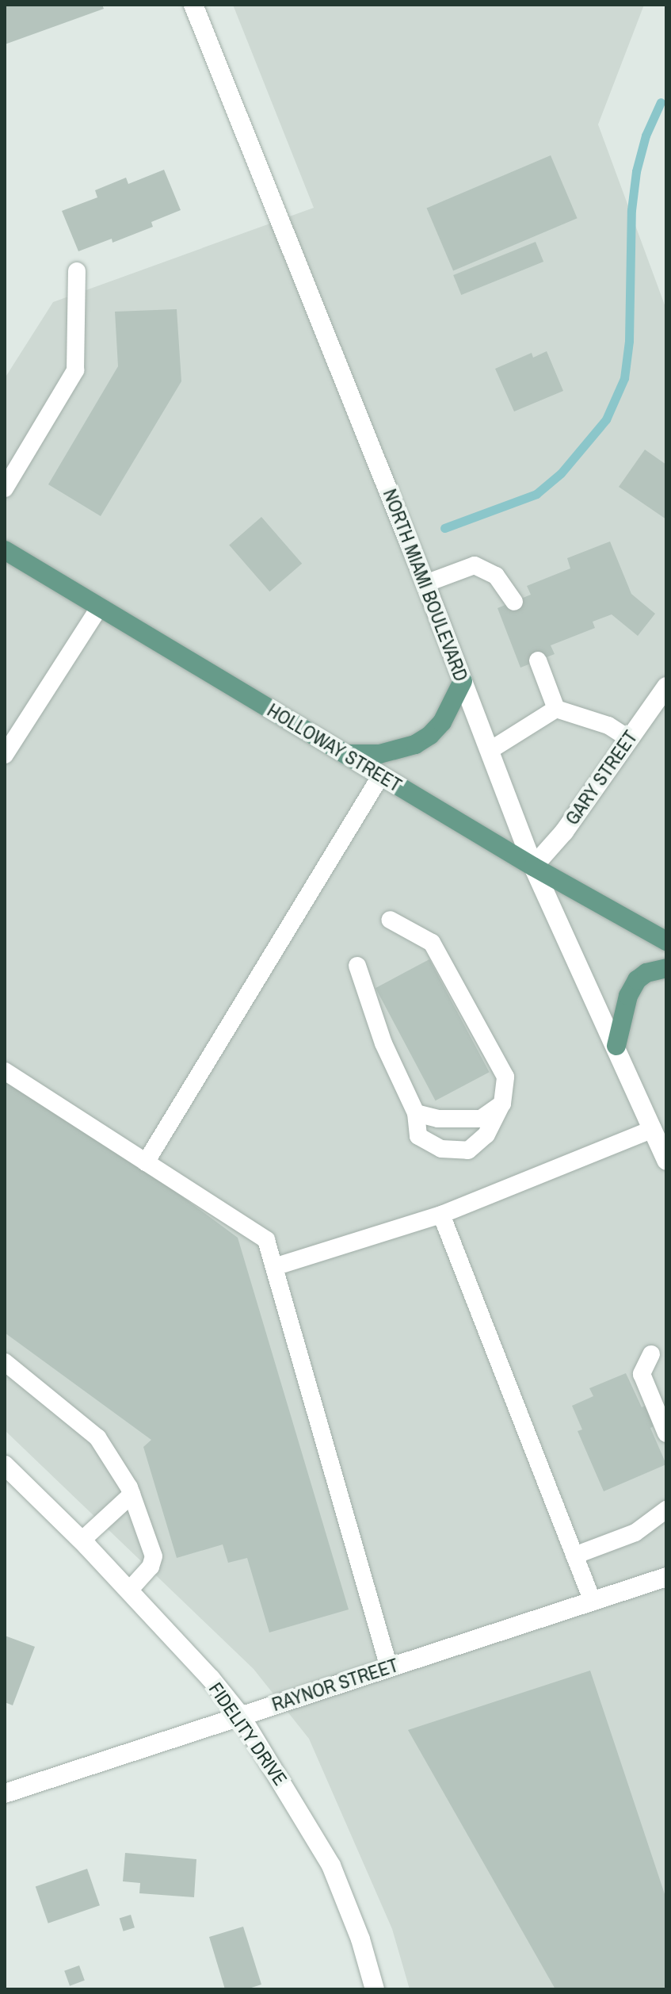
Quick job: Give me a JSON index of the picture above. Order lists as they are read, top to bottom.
{
  "streets": {
    "main road": ["HOLLOWAY STREET"],
    "street": [
      "NORTH MIAMI BOULEVARD",
      "GARY STREET",
      "RAYNOR STREET",
      "FIDELITY DRIVE"
    ]
  },
  "crossings": [
    ["NORTH MIAMI BOULEVARD", "HOLLOWAY STREET"],
    ["NORTH MIAMI BOULEVARD", "GARY STREET"],
    ["HOLLOWAY STREET", "GARY STREET"],
    ["RAYNOR STREET", "FIDELITY DRIVE"]
  ]
}
